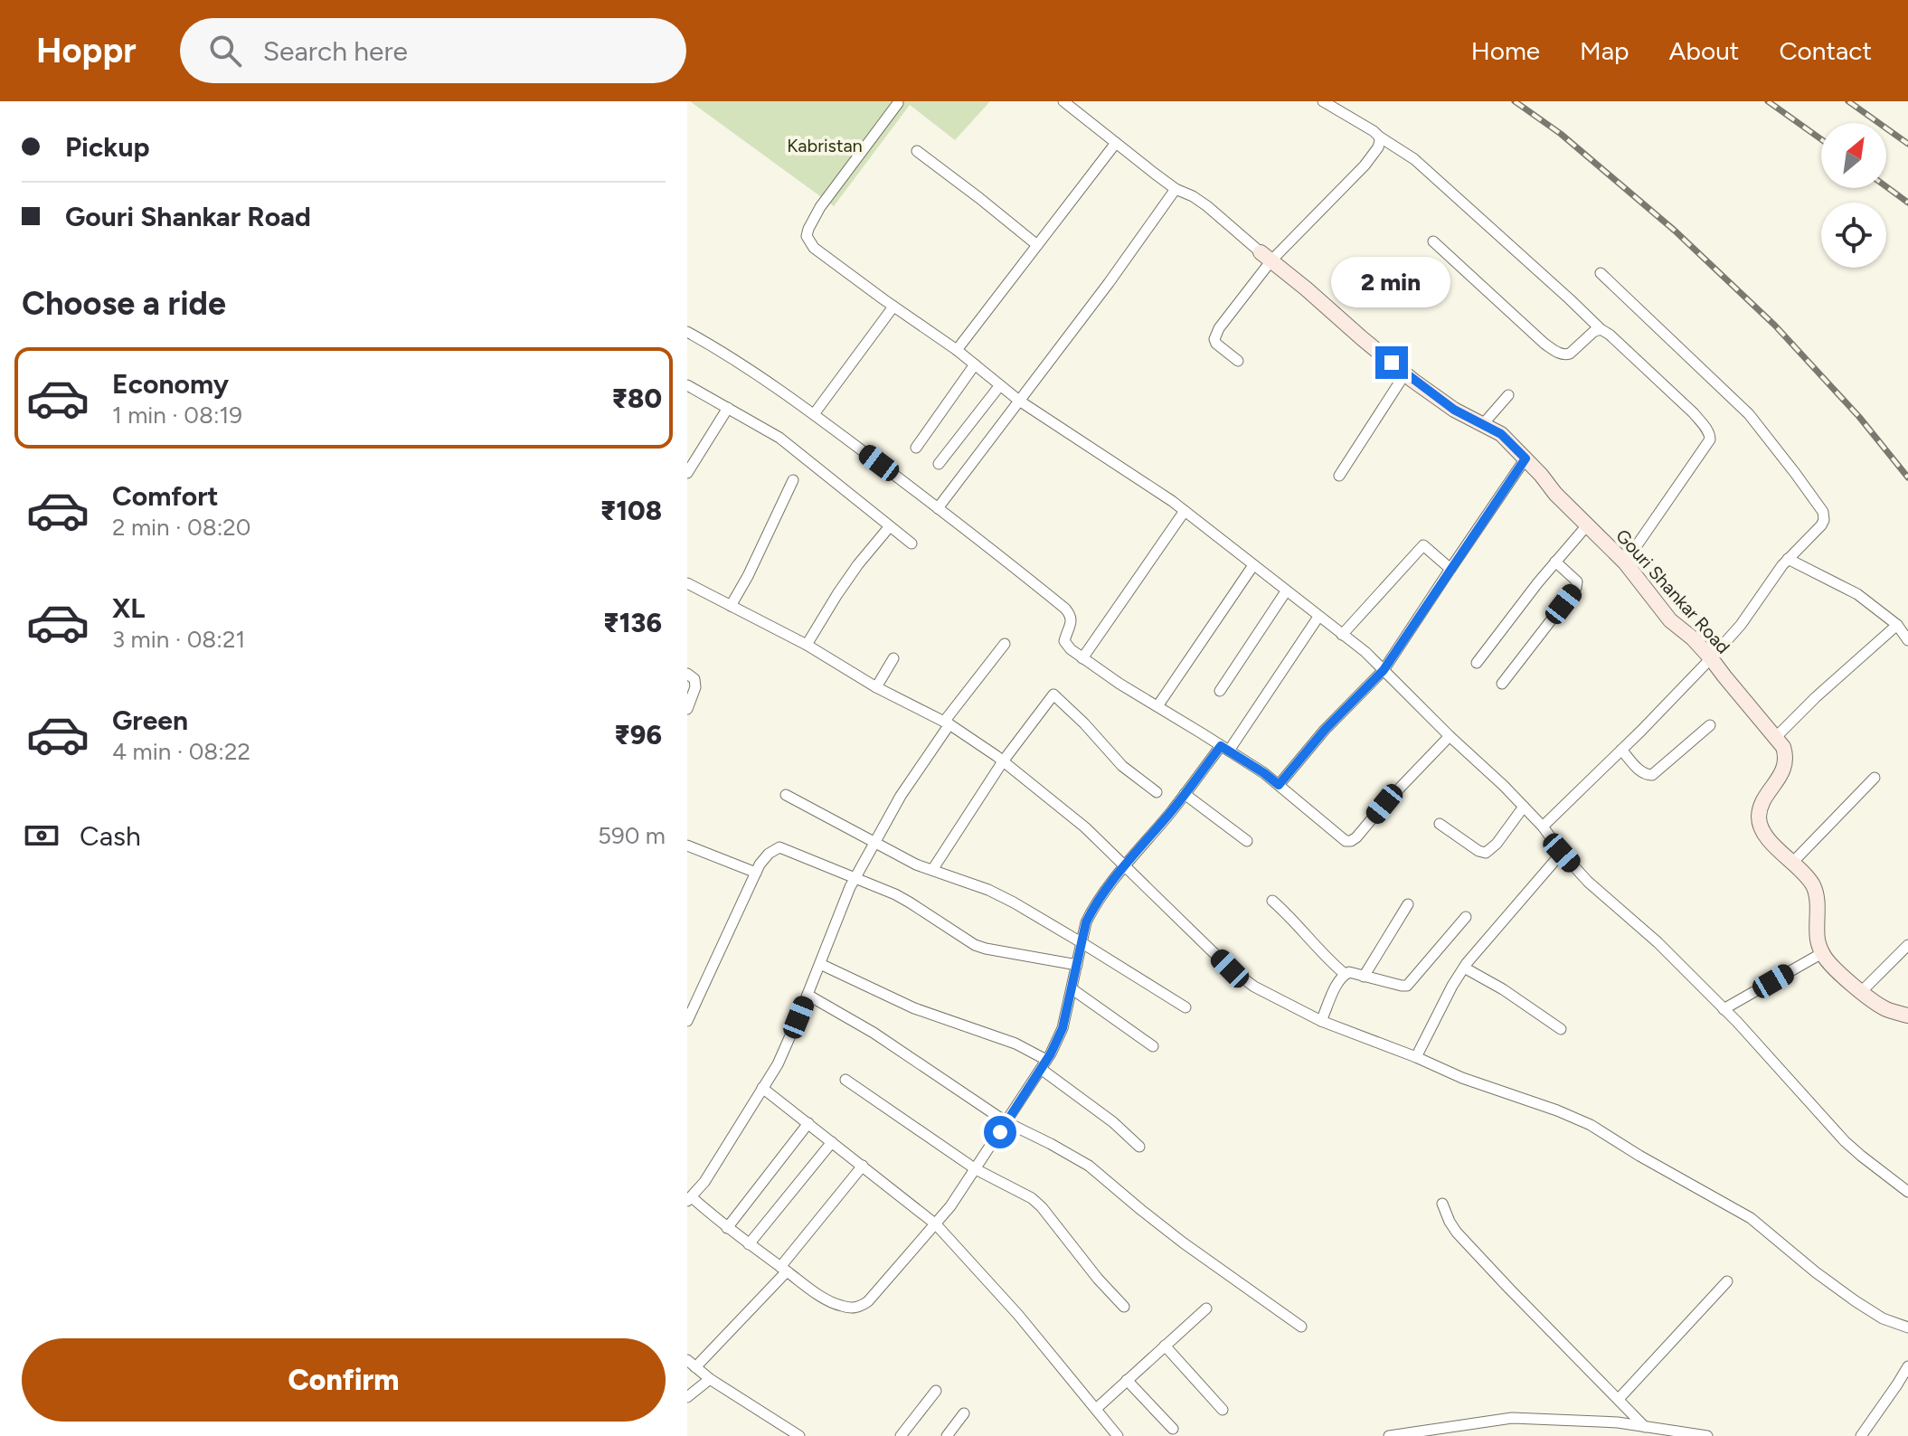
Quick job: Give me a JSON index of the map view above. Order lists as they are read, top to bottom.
{
  "streets": {
    "street": ["Gouri Shankar Road"]
  },
  "parks": ["Kabristan"],
  "north": "top right",
  "page": {
    "header": "Hoppr",
    "search": "Search here",
    "nav": [
      "Home",
      "Map",
      "About",
      "Contact"
    ],
    "banner": ["Pickup", "Gouri Shankar Road"],
    "bubble": "2 min",
    "heading": "Choose a ride",
    "list": [
      {
        "name": "Economy",
        "note": "1 min · 08:19",
        "value": "₹80"
      },
      {
        "name": "Comfort",
        "note": "2 min · 08:20",
        "value": "₹108"
      },
      {
        "name": "XL",
        "note": "3 min · 08:21",
        "value": "₹136"
      },
      {
        "name": "Green",
        "note": "4 min · 08:22",
        "value": "₹96"
      }
    ],
    "pay": ["Cash", "590 m"],
    "buttons": "Confirm"
  }
}
